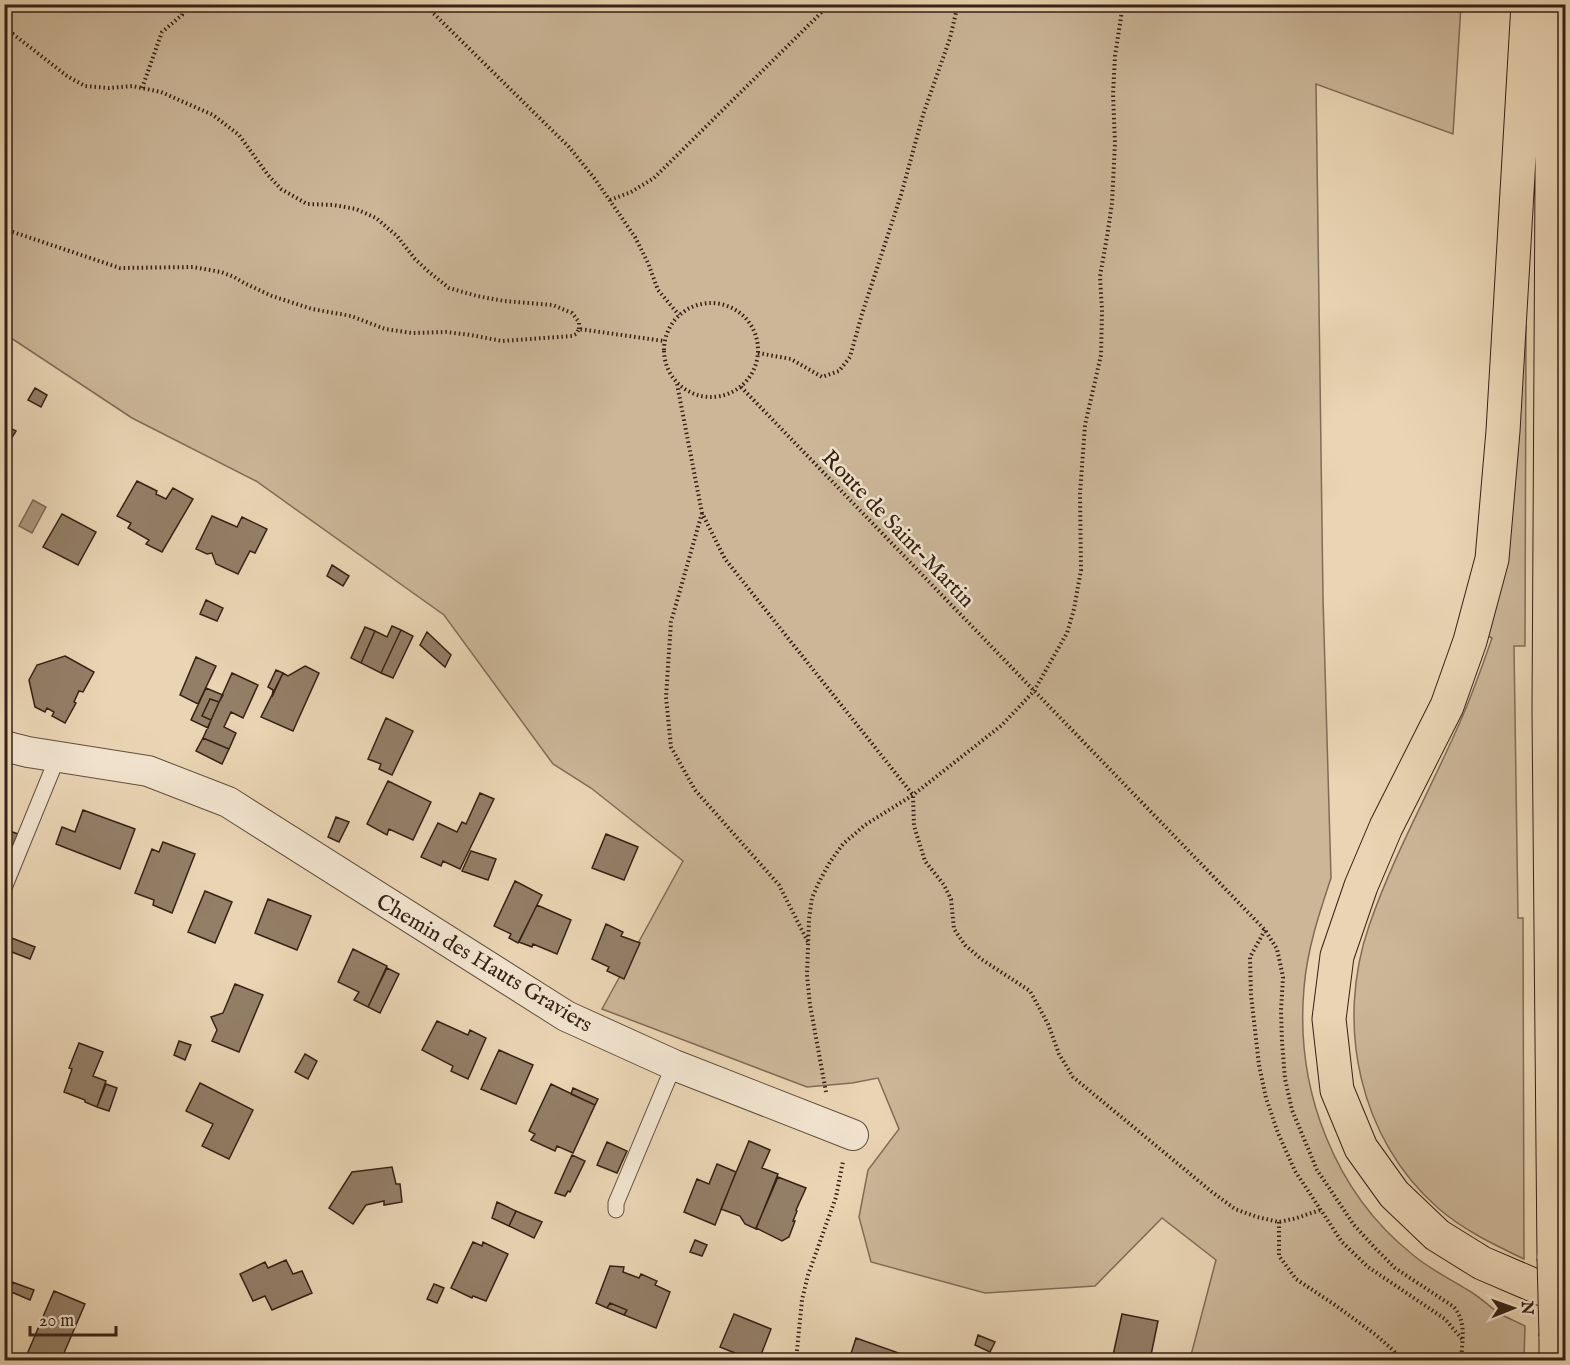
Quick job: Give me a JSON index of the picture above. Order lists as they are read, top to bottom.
{
  "streets": {
    "street": ["Chemin des Hauts Graviers"],
    "path": ["Route de Saint-Martin"]
  },
  "scale_bar": "20 m",
  "north": "right"
}
